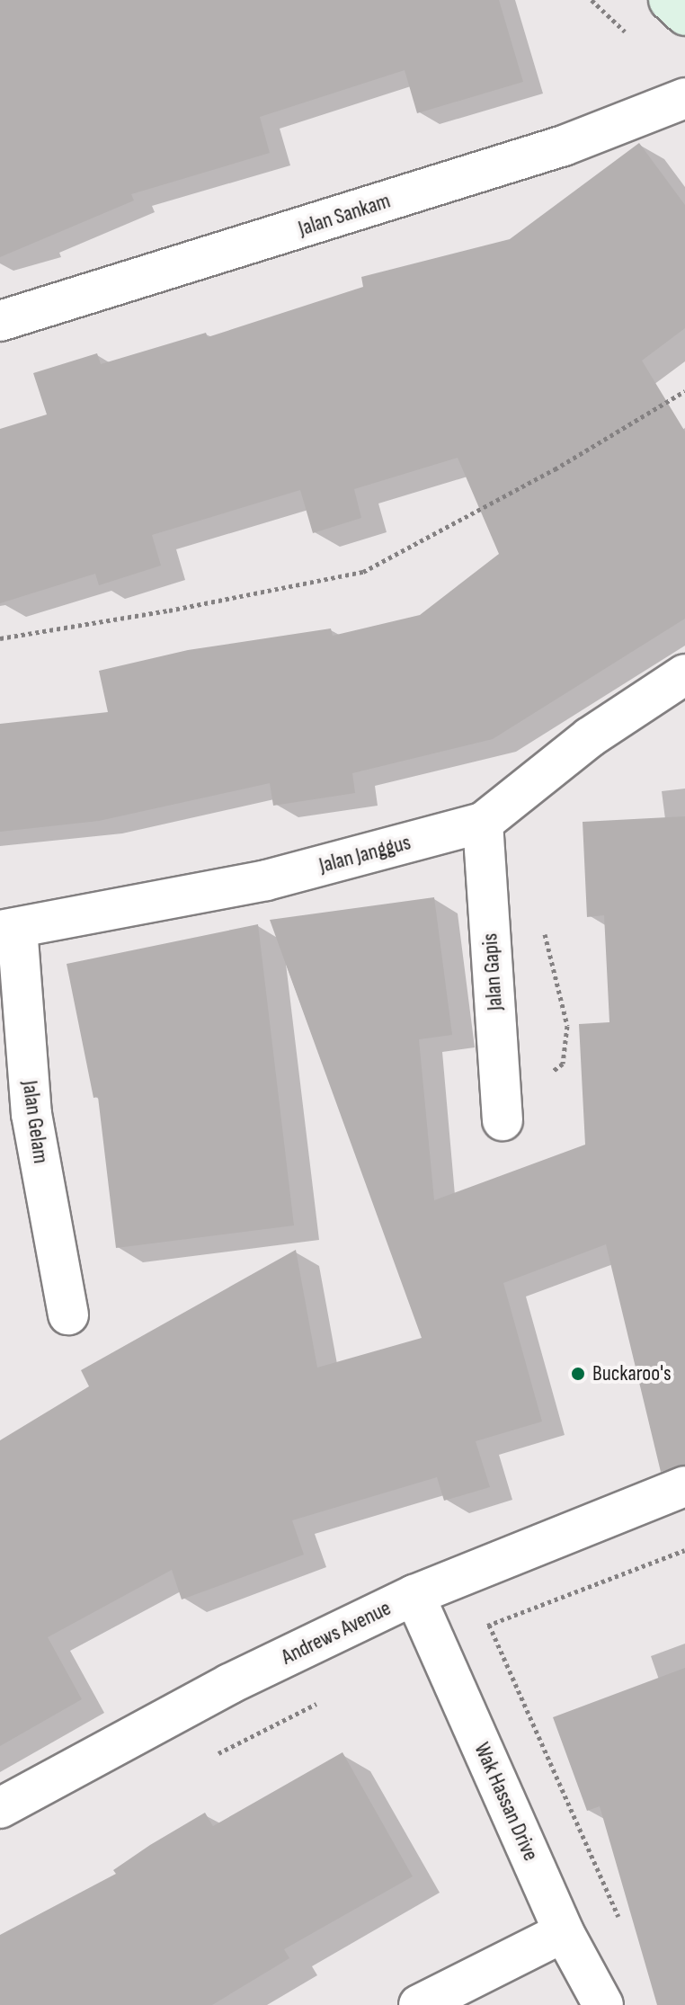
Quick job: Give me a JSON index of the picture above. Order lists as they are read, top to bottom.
{
  "streets": {
    "street": [
      "Jalan Sankam",
      "Jalan Janggus",
      "Jalan Gapis",
      "Jalan Gelam",
      "Andrews Avenue",
      "Wak Hassan Drive"
    ]
  },
  "crossings": [
    ["Jalan Janggus", "Jalan Gapis"],
    ["Jalan Janggus", "Jalan Gelam"],
    ["Andrews Avenue", "Wak Hassan Drive"]
  ],
  "places": ["Buckaroo's"]
}
